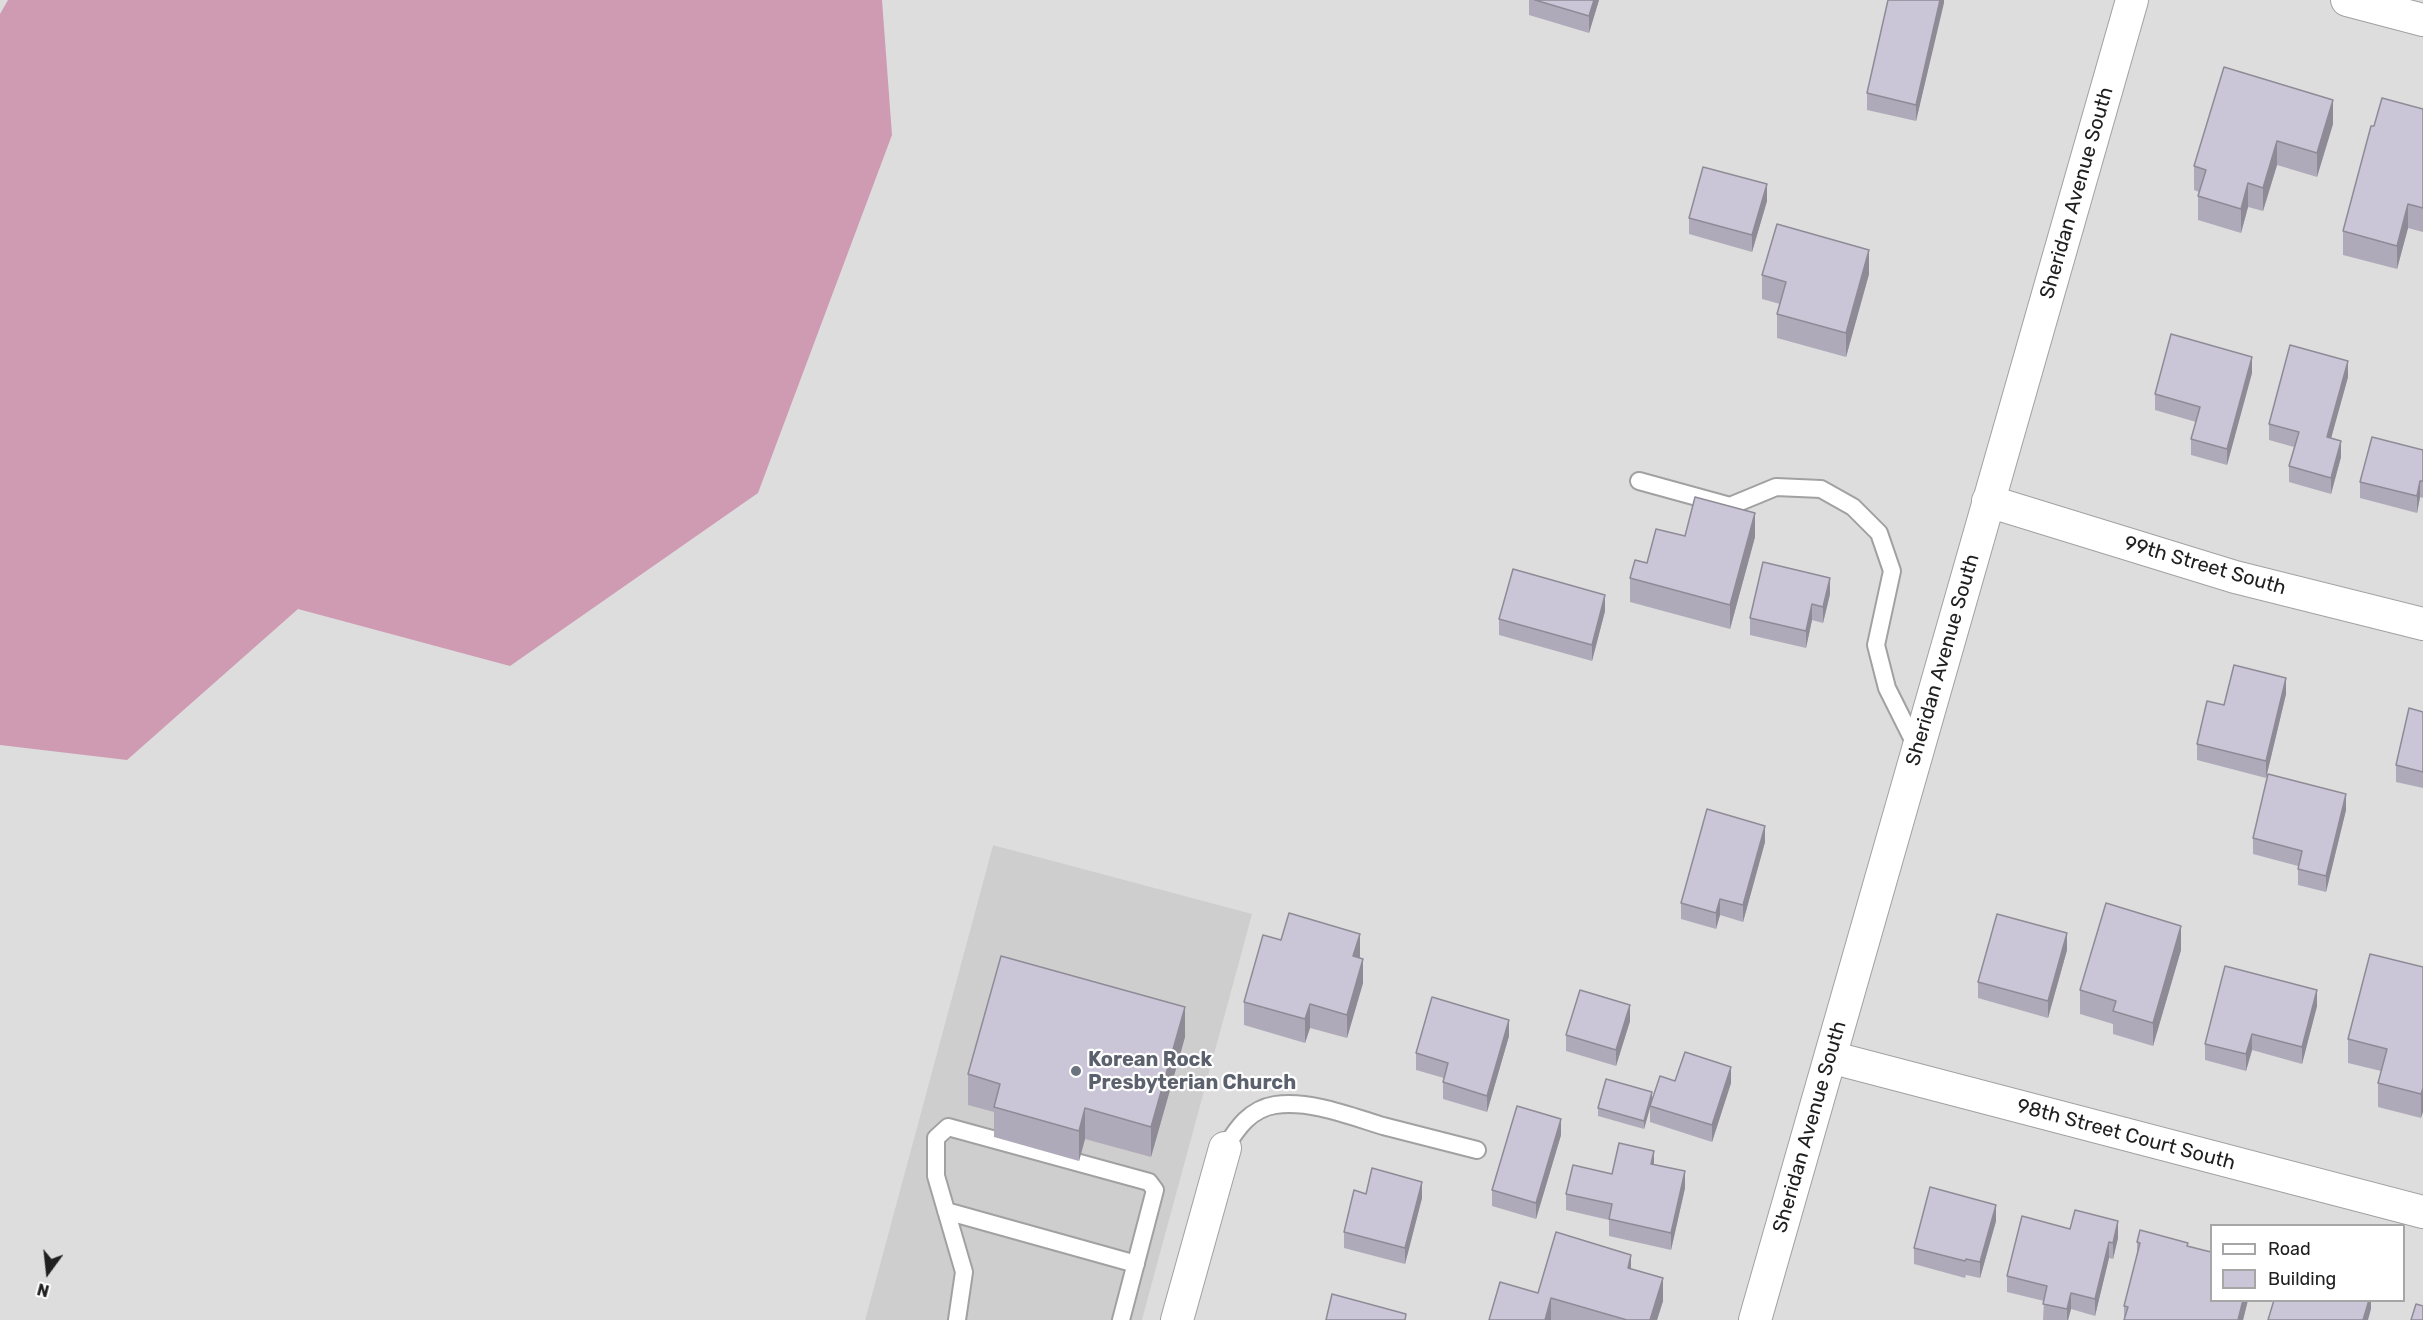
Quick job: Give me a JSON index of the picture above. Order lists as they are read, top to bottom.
{
  "streets": {
    "street": ["Sheridan Avenue South", "99th Street South", "98th Street Court South"]
  },
  "crossings": [
    ["Sheridan Avenue South", "99th Street South"],
    ["Sheridan Avenue South", "98th Street Court South"]
  ],
  "places": ["Korean Rock Presbyterian Church"],
  "legend": ["Road", "Building"],
  "north": "bottom"
}
